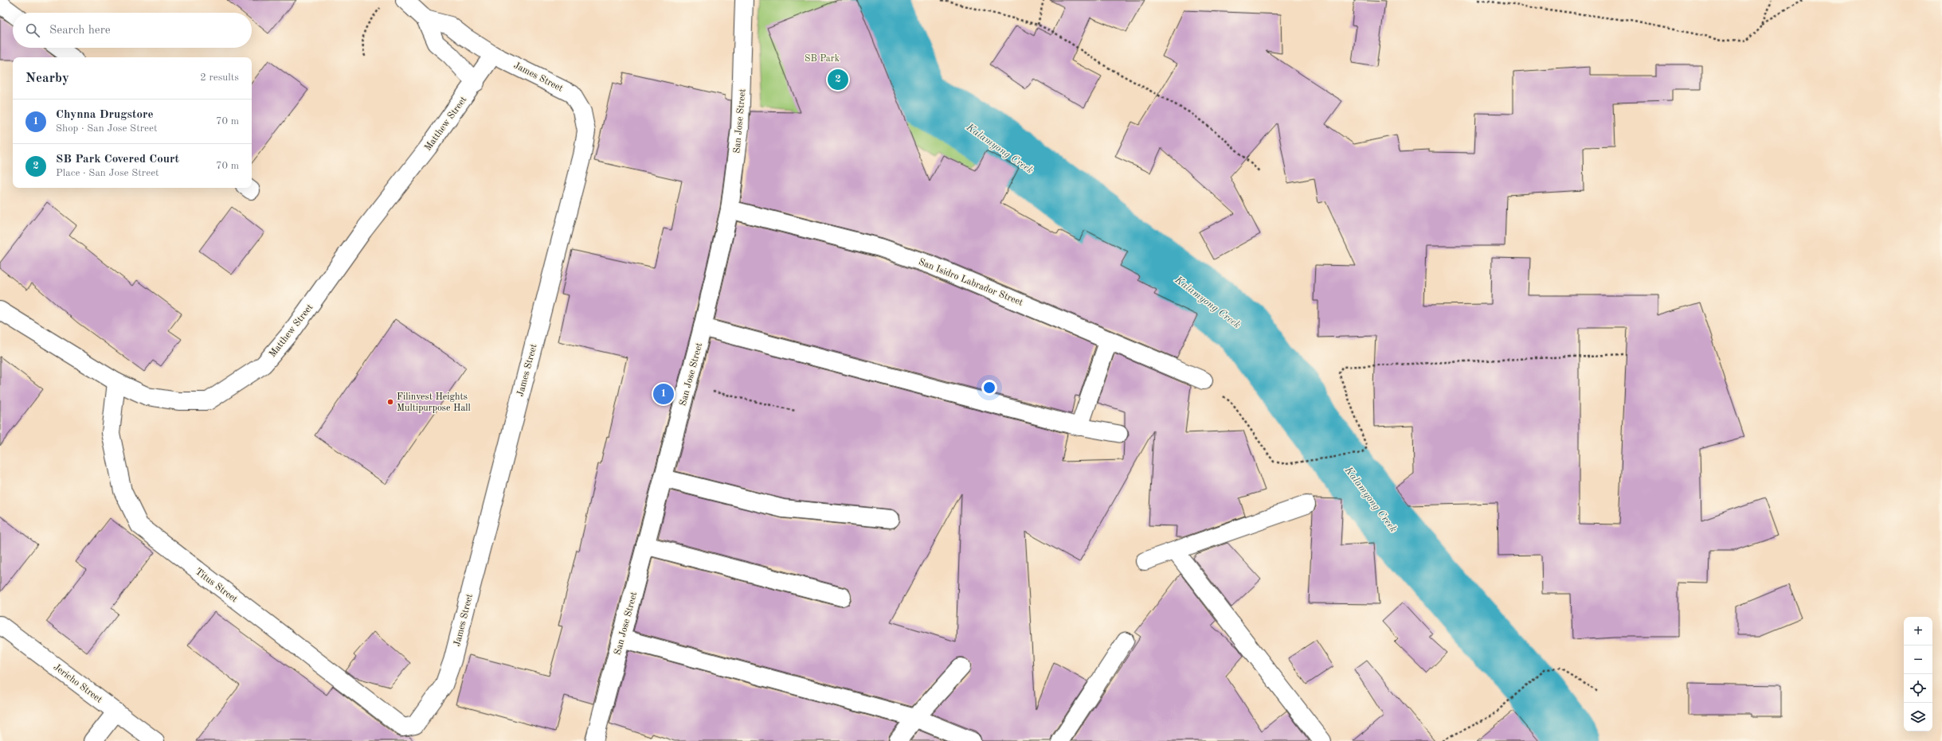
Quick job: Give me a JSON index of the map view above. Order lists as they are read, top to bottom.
{
  "streets": {
    "street": [
      "James Street",
      "San Jose Street",
      "Matthew Street",
      "San Isidro Labrador Street",
      "Titus Street",
      "Jericho Street"
    ]
  },
  "crossings": [
    ["James Street", "Matthew Street"],
    ["James Street", "Titus Street"],
    ["San Jose Street", "San Isidro Labrador Street"],
    ["Matthew Street", "Titus Street"]
  ],
  "water": ["Kalamyong Creek"],
  "parks": ["SB Park"],
  "places": ["Filinvest Heights Multipurpose Hall"],
  "page": {
    "search": "Search here",
    "heading": ["Nearby", "2 results"],
    "pins": ["2", "1"],
    "list": [
      {
        "mark": "1",
        "name": "Chynna Drugstore",
        "note": "Shop · San Jose Street",
        "value": "70 m"
      },
      {
        "mark": "2",
        "name": "SB Park Covered Court",
        "note": "Place · San Jose Street",
        "value": "70 m"
      }
    ],
    "map_buttons": ["+", "−"]
  }
}
